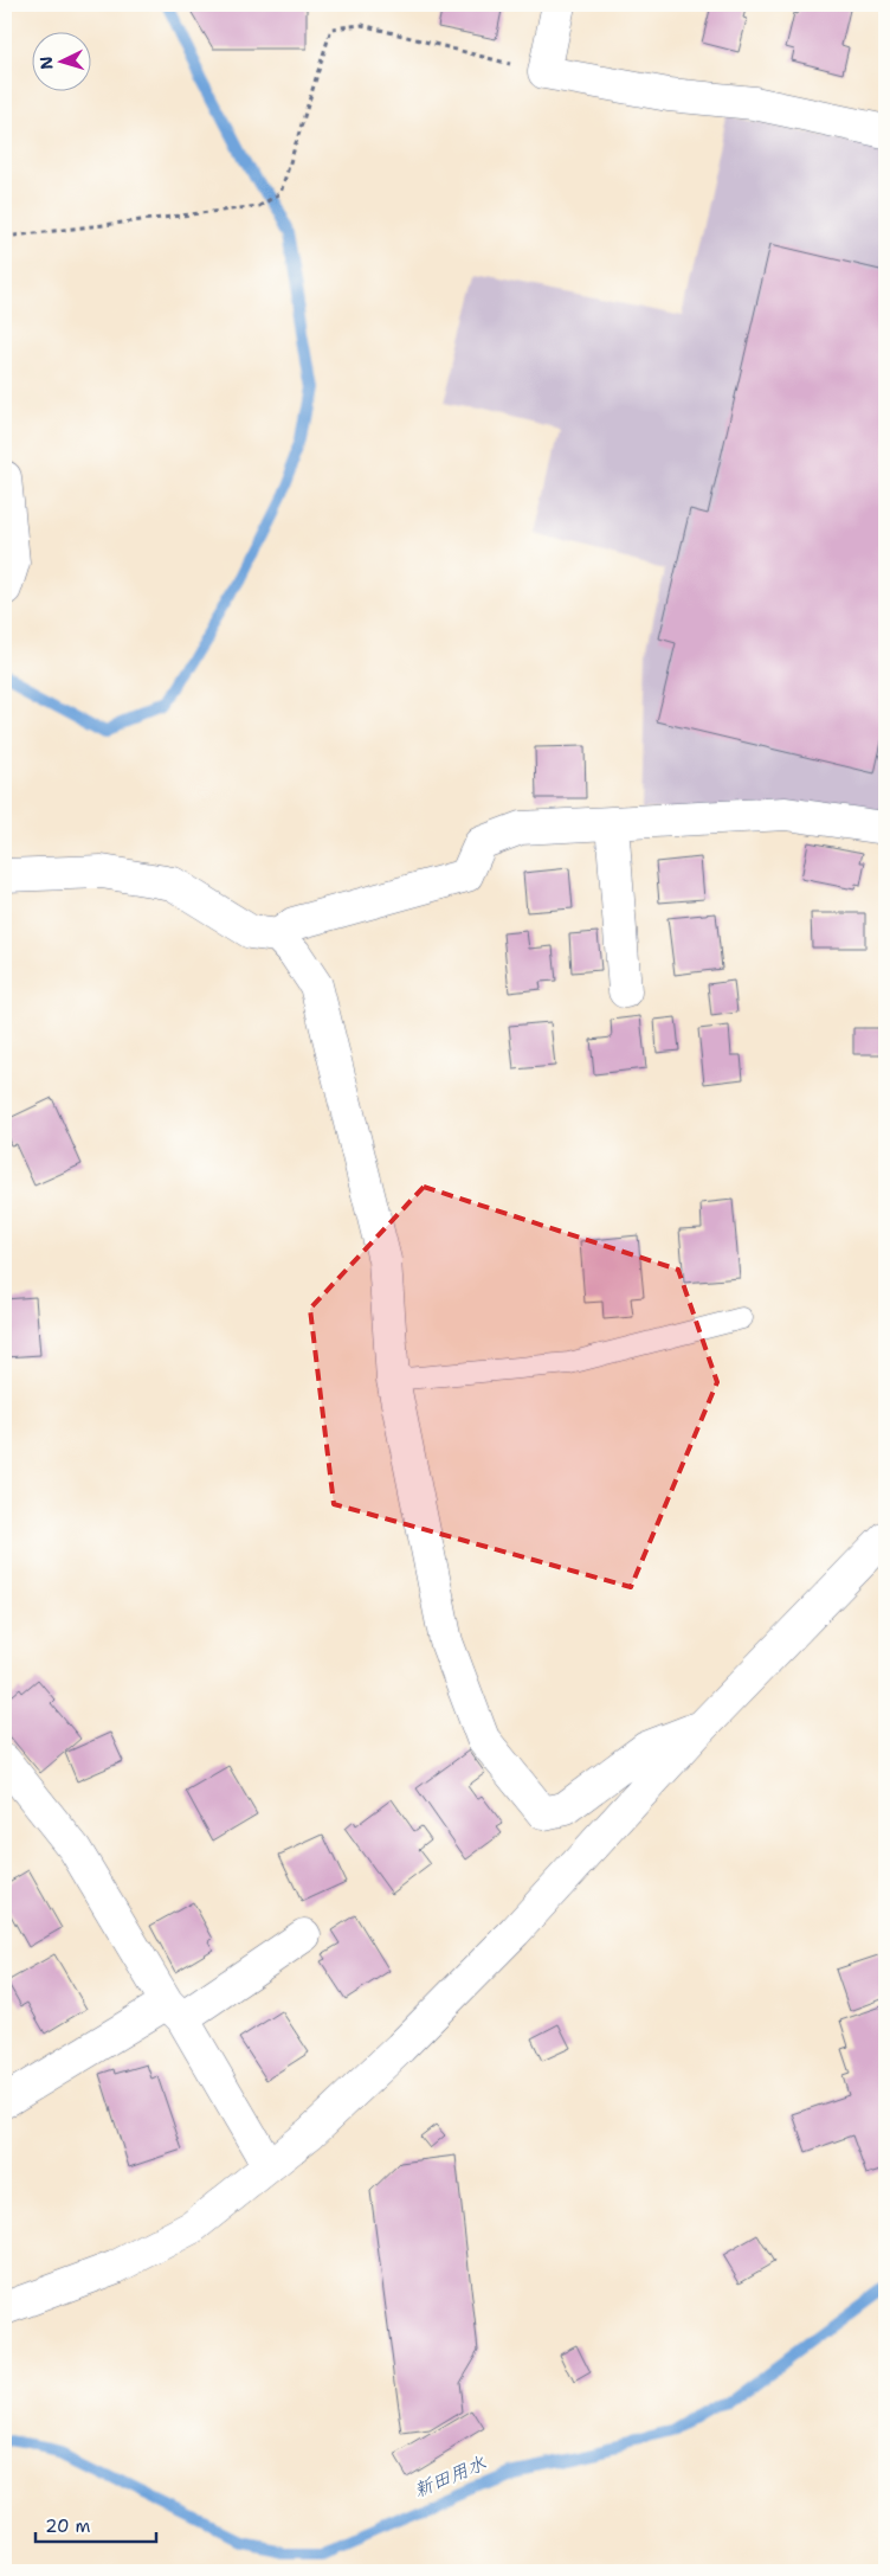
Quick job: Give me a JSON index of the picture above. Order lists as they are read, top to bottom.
{
  "water": ["新田用水"],
  "scale_bar": "20 m",
  "north": "left"
}
